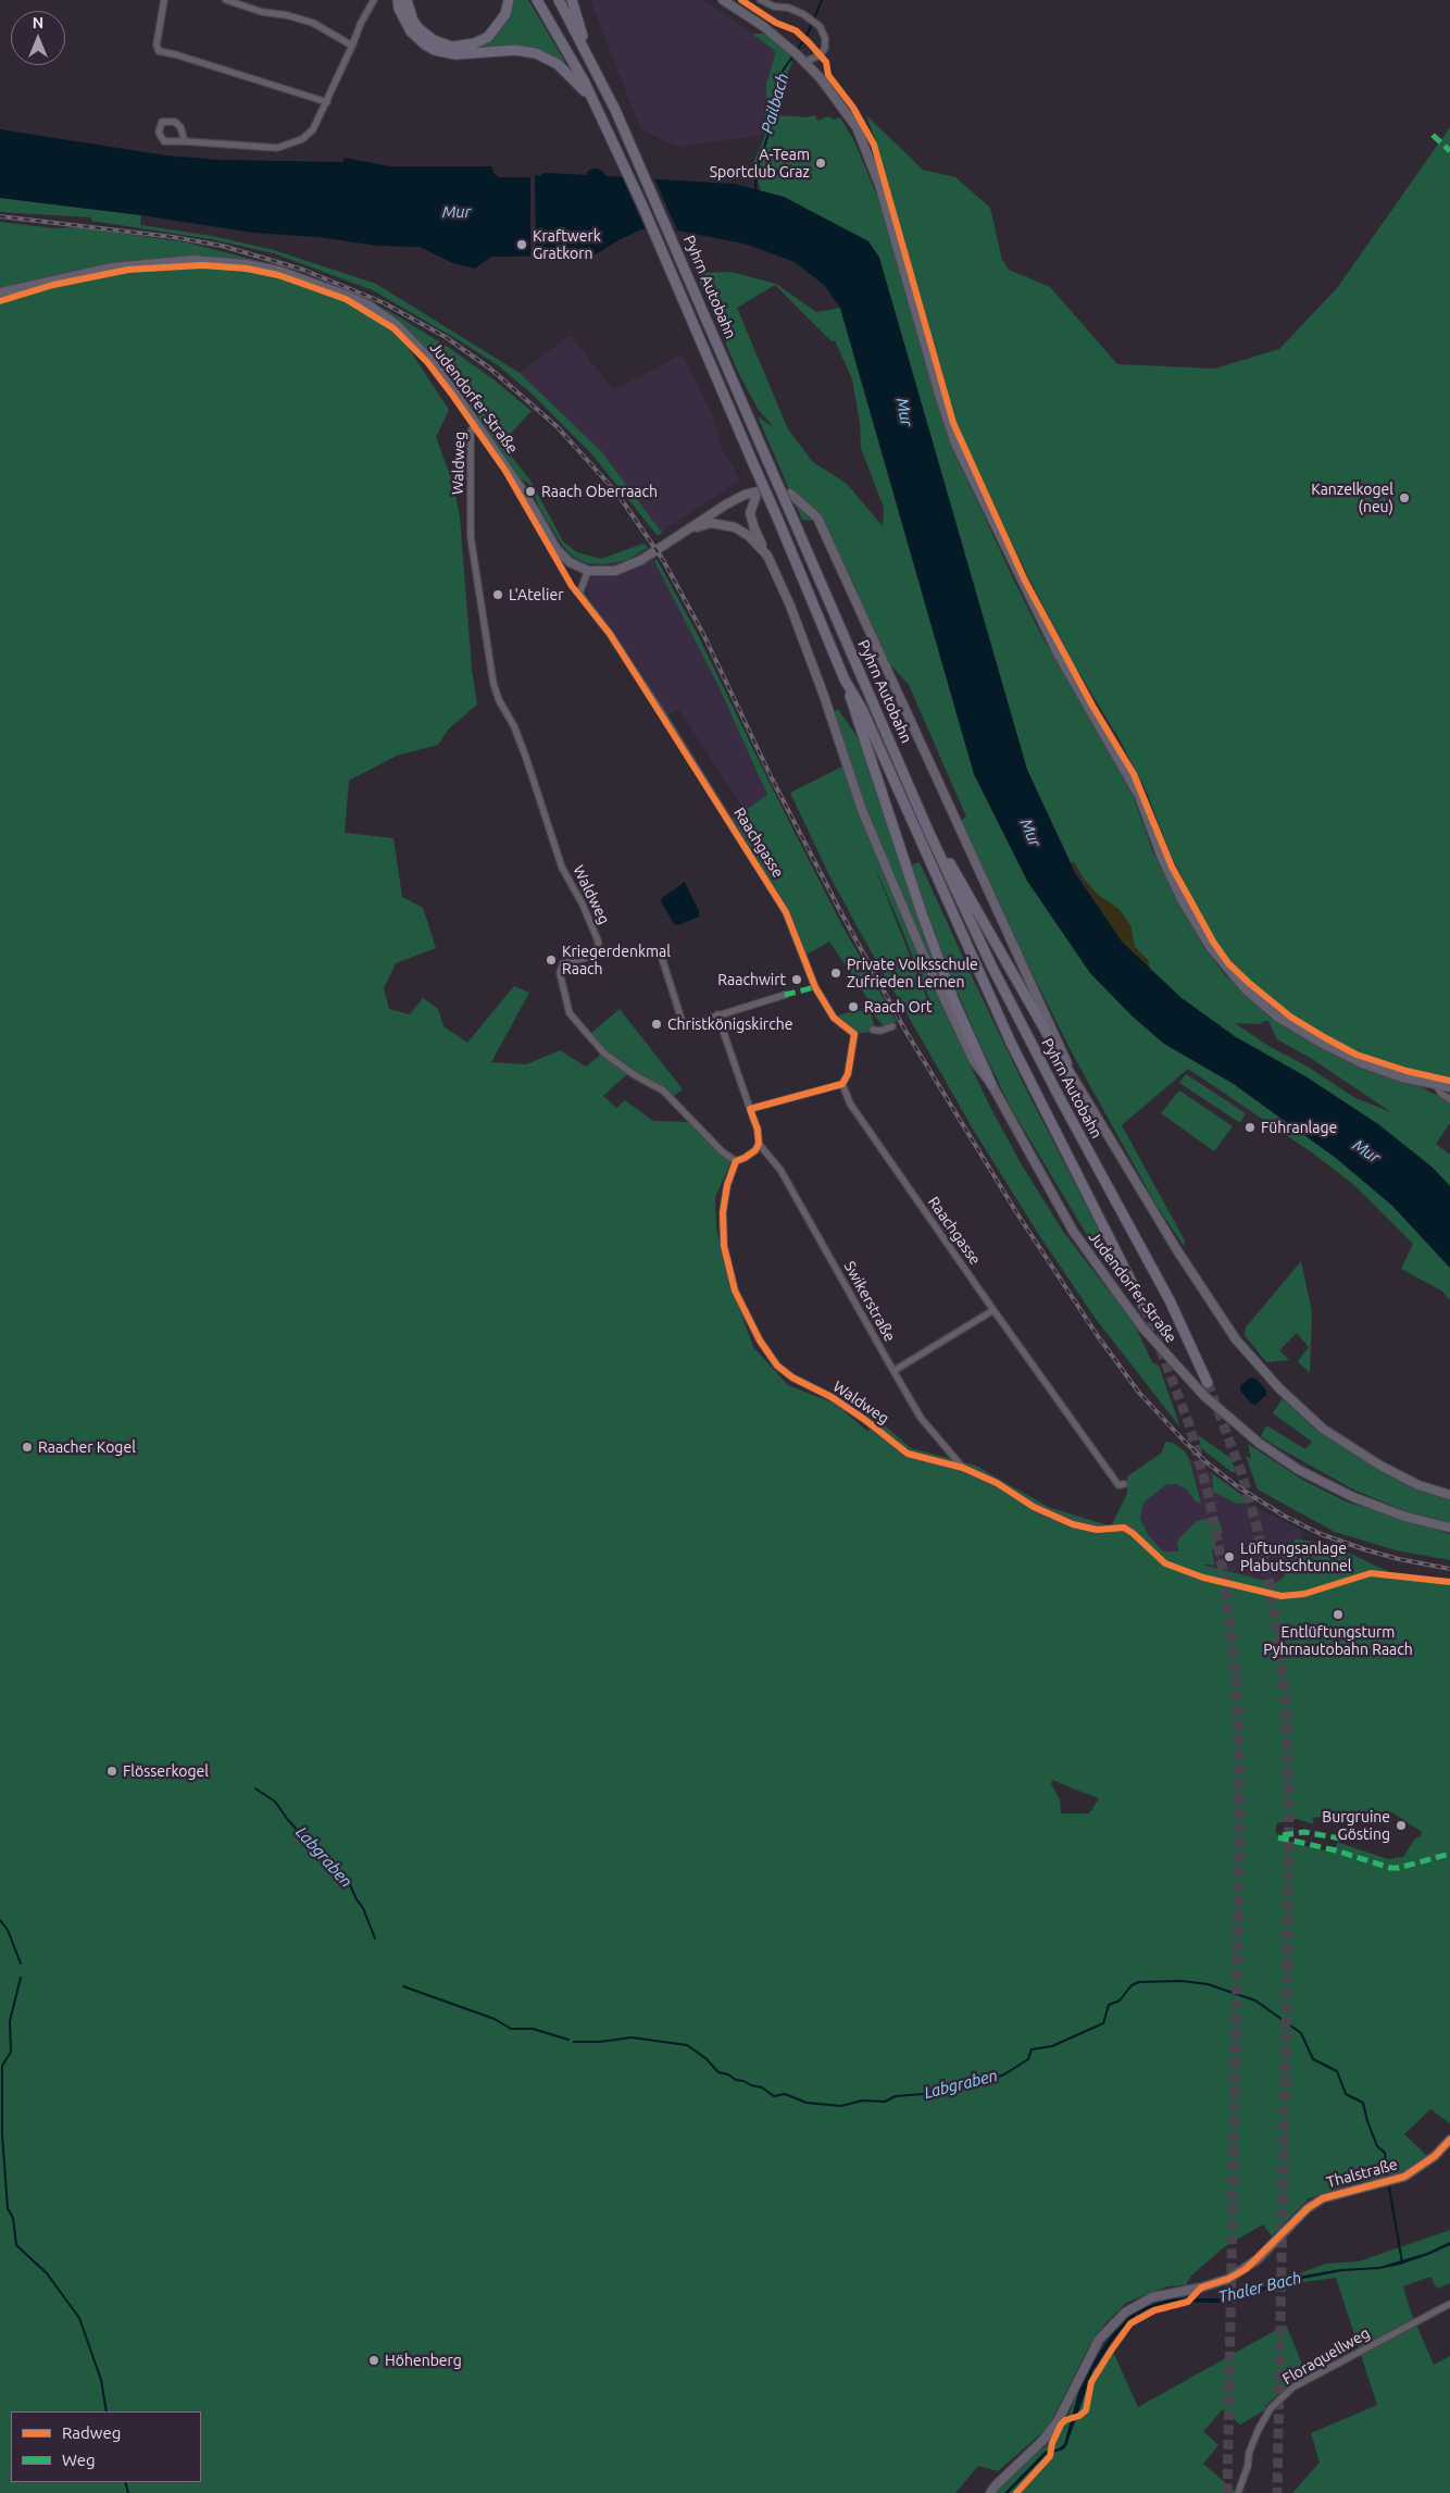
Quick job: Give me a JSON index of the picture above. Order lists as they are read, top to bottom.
{
  "streets": {
    "highway": ["Pyhrn Autobahn"],
    "main road": ["Judendorfer Straße", "Thalstraße"],
    "street": [
      "Waldweg",
      "Raachgasse",
      "Swikerstraße",
      "Floraquellweg"
    ]
  },
  "crossings": [
    ["Judendorfer Straße", "Waldweg"],
    ["Judendorfer Straße", "Raachgasse"],
    ["Waldweg", "Swikerstraße"]
  ],
  "water": [
    "Pailbach",
    "Mur",
    "Labgraben",
    "Thaler Bach"
  ],
  "places": [
    "A-Team Sportclub Graz",
    "Kraftwerk Gratkorn",
    "Raach Oberraach",
    "Kanzelkogel (neu)",
    "L'Atelier",
    "Kriegerdenkmal Raach",
    "Private Volksschule Zufrieden Lernen",
    "Raachwirt",
    "Raach Ort",
    "Christkönigskirche",
    "Führanlage",
    "Raacher Kogel",
    "Lüftungsanlage Plabutschtunnel",
    "Entlüftungsturm Pyhrnautobahn Raach",
    "Flösserkogel",
    "Burgruine Gösting",
    "Höhenberg"
  ],
  "legend": ["Radweg", "Weg"],
  "north": "top"
}
